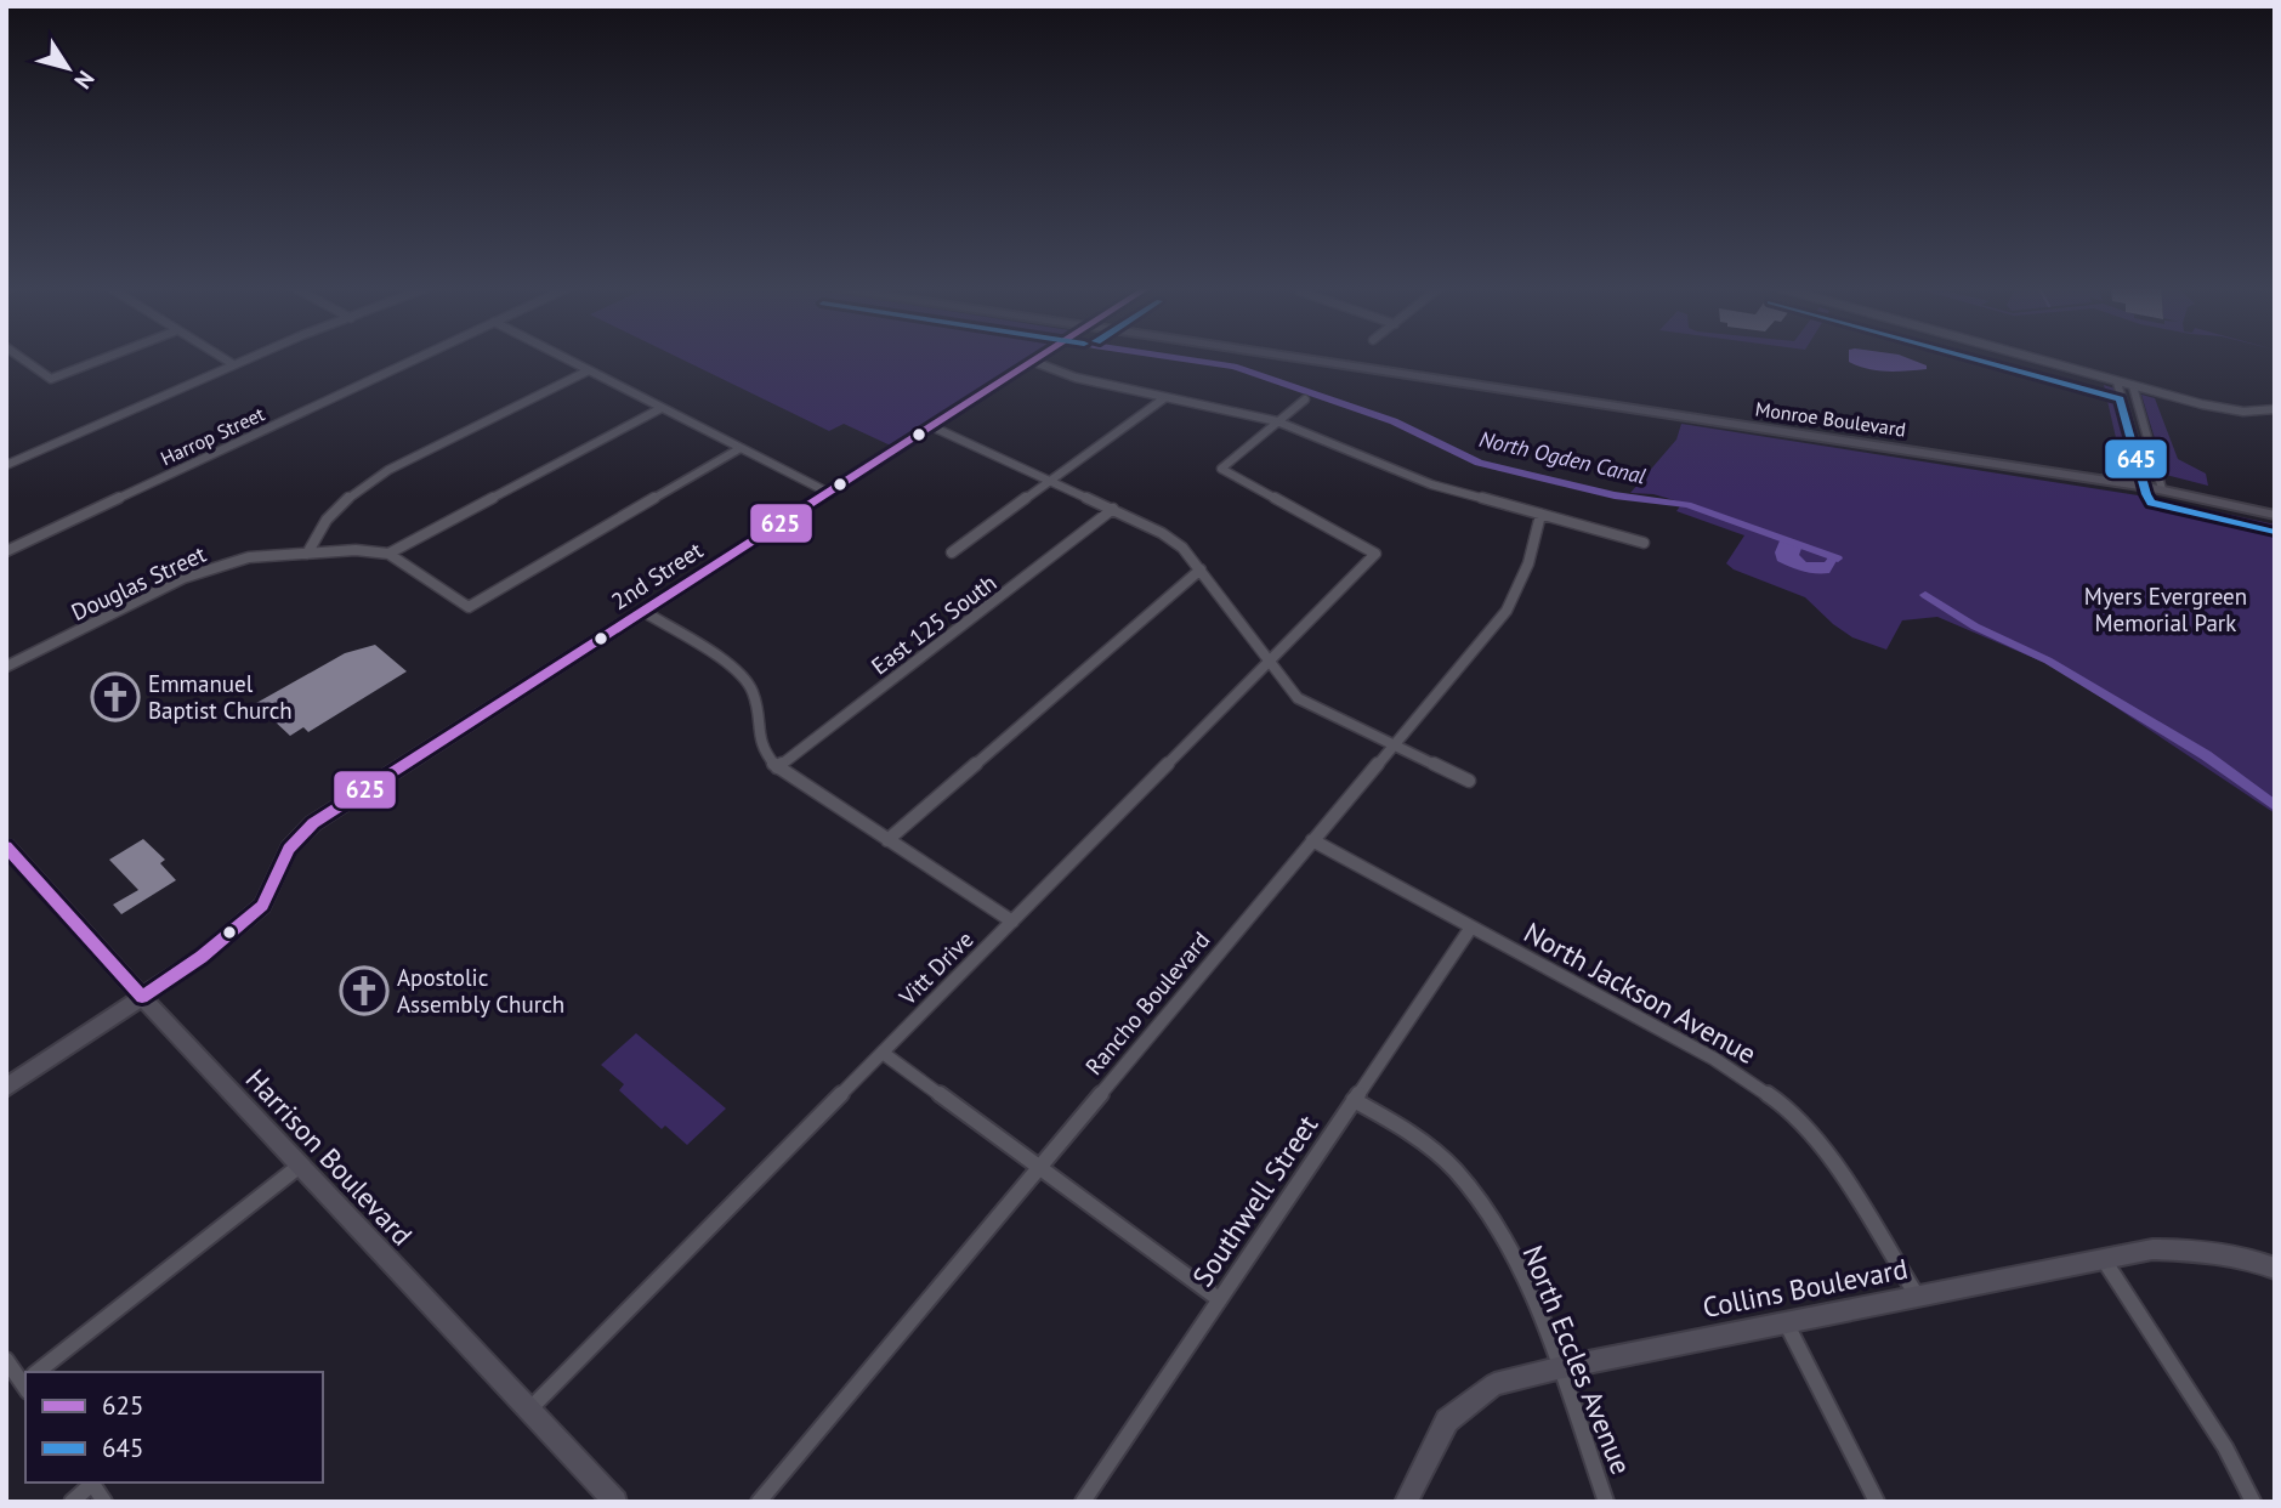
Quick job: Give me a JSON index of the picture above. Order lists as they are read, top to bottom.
{
  "streets": {
    "main road": [
      "Monroe Boulevard",
      "2nd Street",
      "Harrison Boulevard",
      "Collins Boulevard"
    ],
    "street": [
      "Harrop Street",
      "Douglas Street",
      "East 125 South",
      "Vitt Drive",
      "North Jackson Avenue",
      "Rancho Boulevard",
      "Southwell Street",
      "North Eccles Avenue"
    ]
  },
  "crossings": [
    ["2nd Street", "Harrison Boulevard"],
    ["Vitt Drive", "Harrison Boulevard"],
    ["North Jackson Avenue", "Rancho Boulevard"],
    ["North Jackson Avenue", "Southwell Street"],
    ["North Jackson Avenue", "Collins Boulevard"],
    ["Southwell Street", "North Eccles Avenue"],
    ["Collins Boulevard", "North Eccles Avenue"]
  ],
  "water": ["North Ogden Canal"],
  "parks": ["Myers Evergreen Memorial Park"],
  "places": {
    "church": ["Emmanuel Baptist Church", "Apostolic Assembly Church"]
  },
  "lines": ["transit line 625", "transit line 645"],
  "legend": ["625", "645"],
  "north": "bottom right"
}
